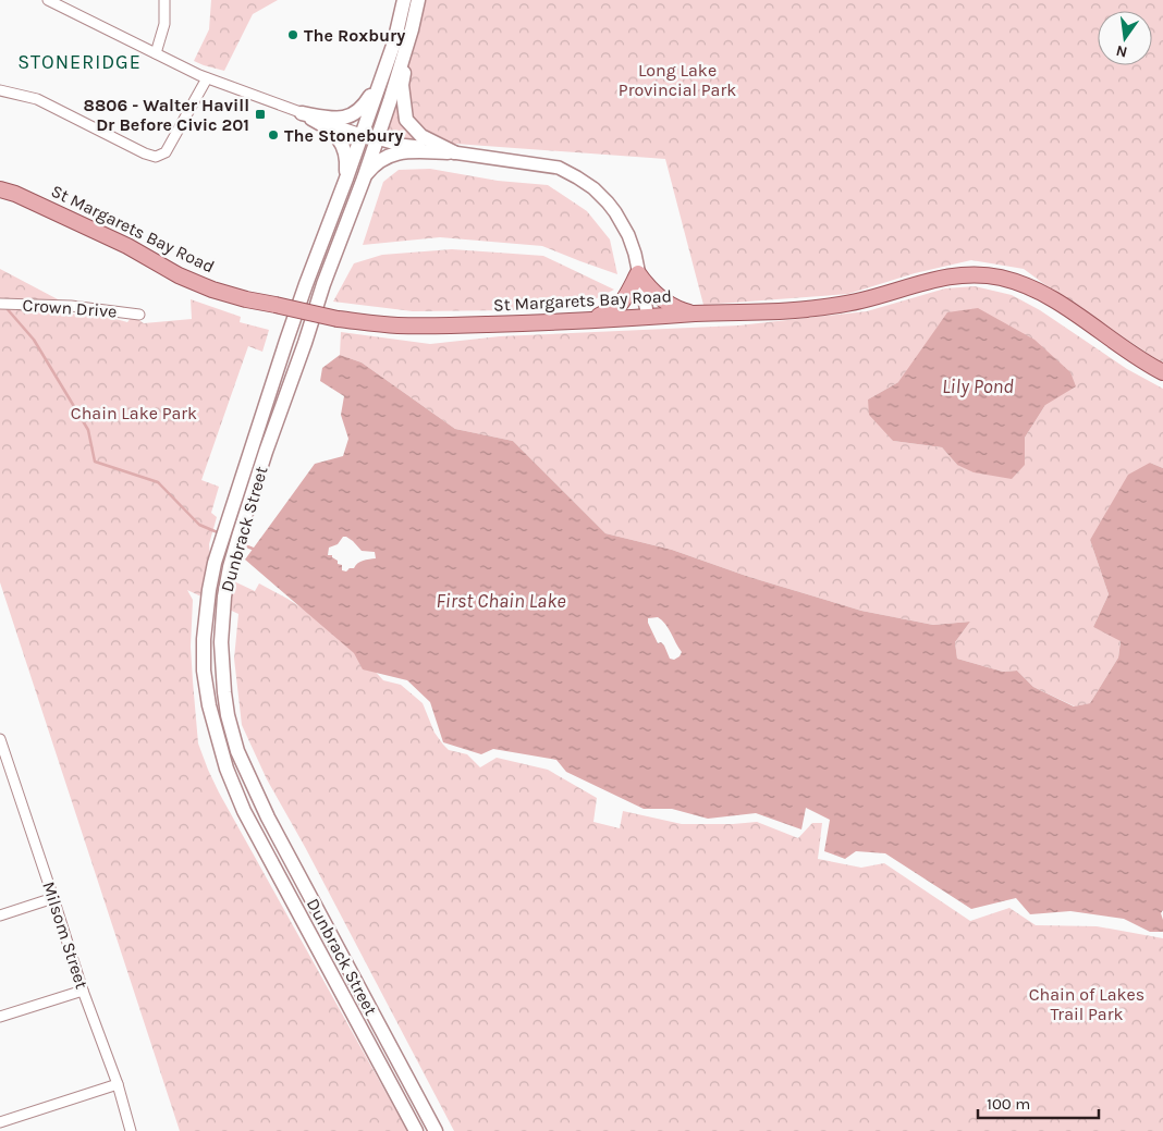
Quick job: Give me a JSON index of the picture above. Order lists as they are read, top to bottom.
{
  "streets": {
    "main road": ["St Margarets Bay Road", "Dunbrack Street"],
    "street": ["Crown Drive", "Milsom Street"]
  },
  "districts": ["STONERIDGE"],
  "water": ["Lily Pond", "First Chain Lake"],
  "parks": ["Long Lake Provincial Park", "Chain Lake Park", "Chain of Lakes Trail Park"],
  "places": {
    "other": ["The Roxbury", "The Stonebury"],
    "transit": ["8806 - Walter Havill Dr Before Civic 201"]
  },
  "scale_bar": "100 m",
  "north": "bottom"
}
